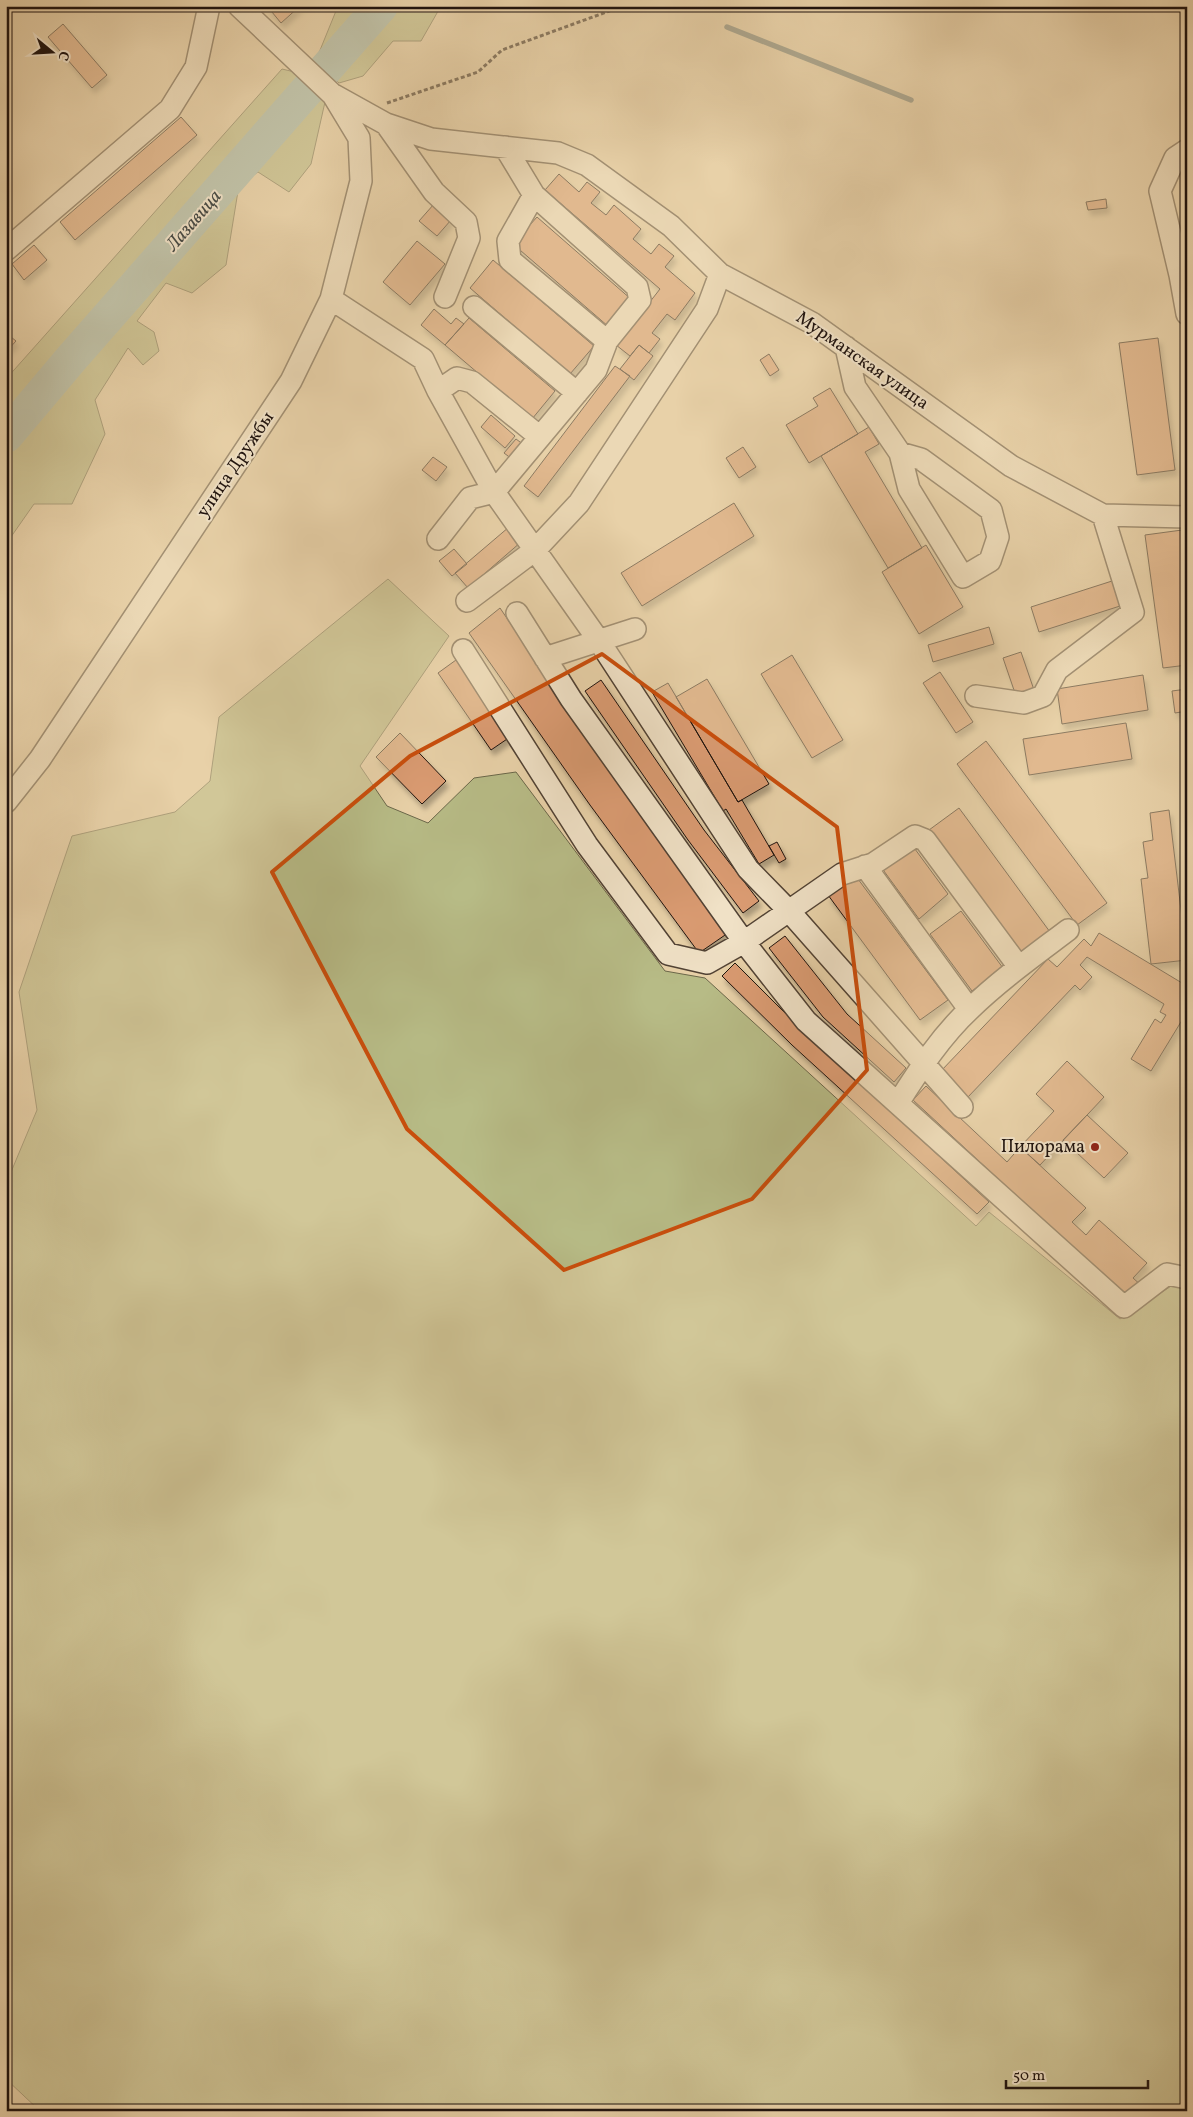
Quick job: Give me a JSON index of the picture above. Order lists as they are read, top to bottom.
{
  "streets": {
    "street": ["Мурманская улица", "улица Дружбы"]
  },
  "crossings": [
    ["Мурманская улица", "улица Дружбы"]
  ],
  "water": ["Лазавица"],
  "places": ["Пилорама"],
  "scale_bar": "50 m",
  "north": "right"
}
